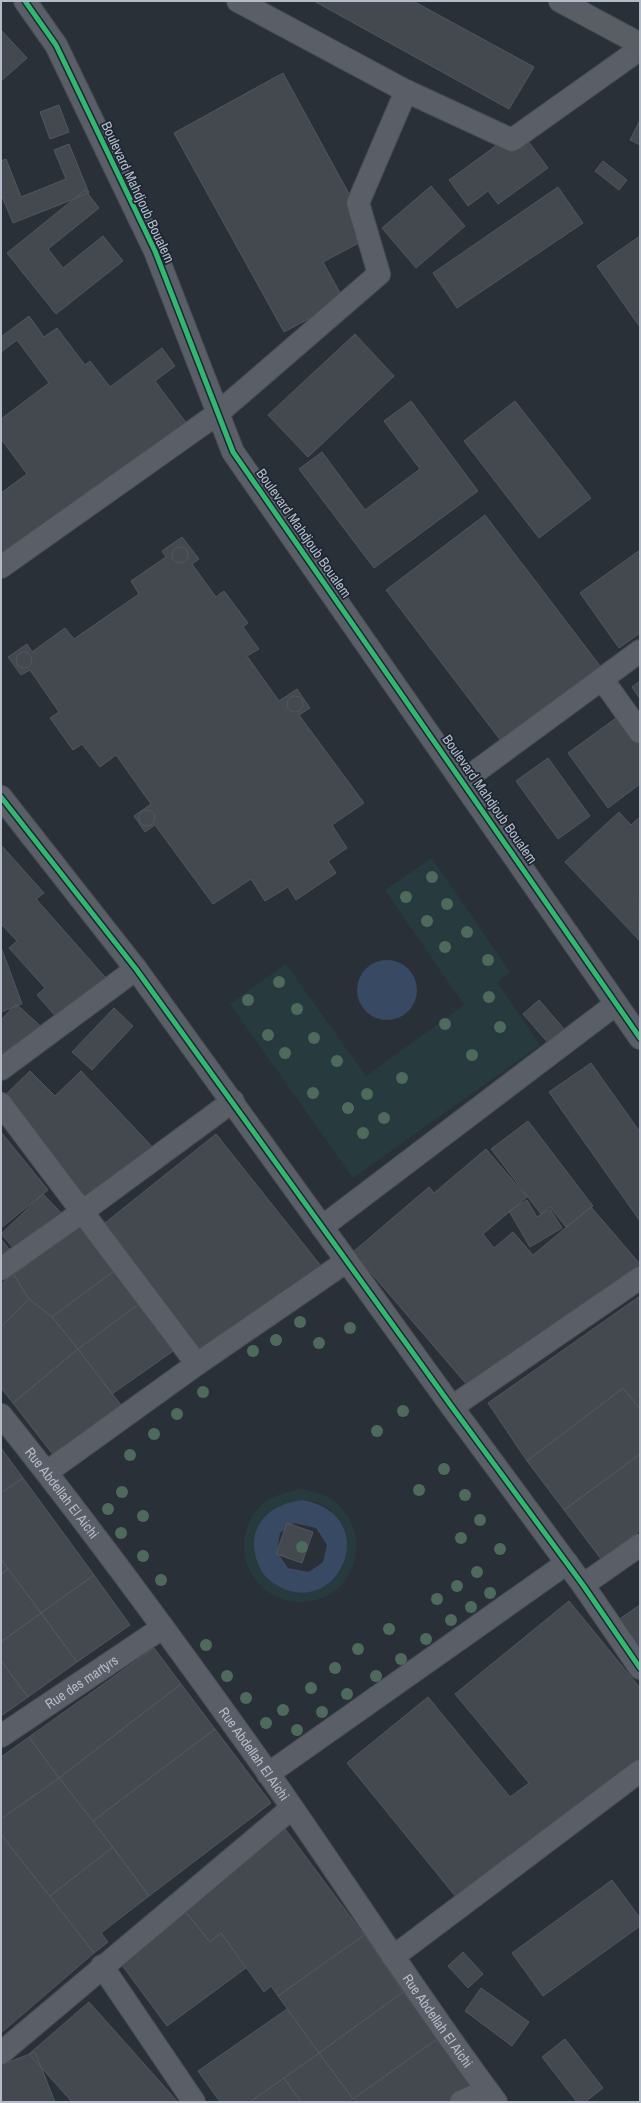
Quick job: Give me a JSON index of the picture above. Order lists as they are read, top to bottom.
{
  "streets": {
    "street": ["Boulevard Mahdjoub Boualem", "Rue Abdellah El Aichi", "Rue des martyrs"]
  },
  "crossings": [
    ["Rue Abdellah El Aichi", "Rue des martyrs"]
  ]
}
